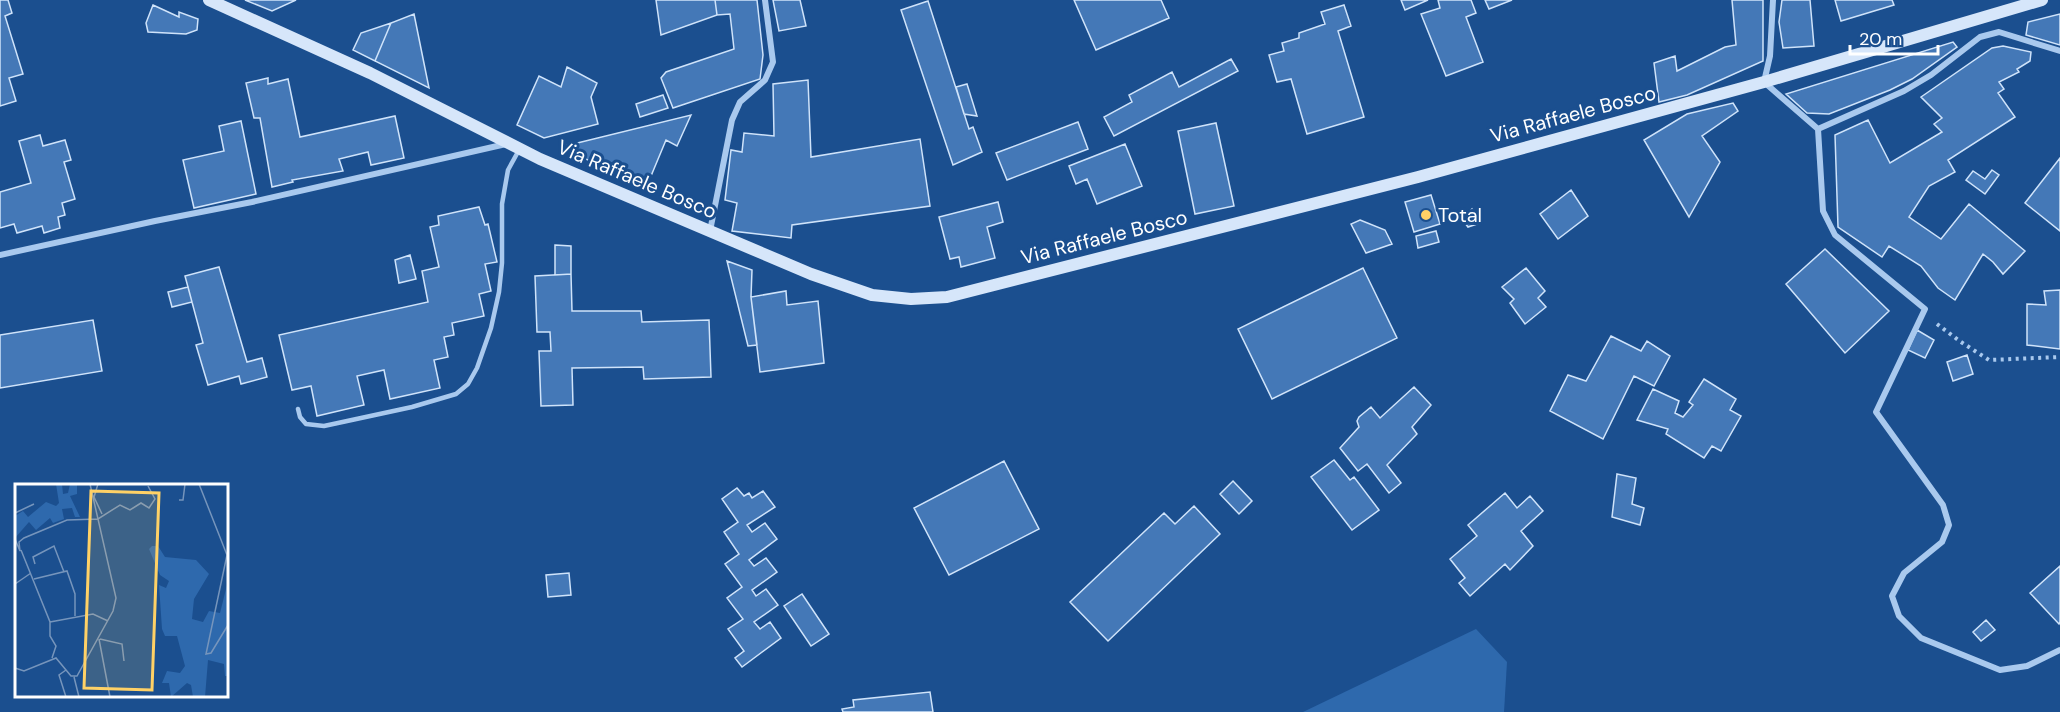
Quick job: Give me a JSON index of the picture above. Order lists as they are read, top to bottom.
{
  "streets": {
    "street": ["Via Raffaele Bosco"]
  },
  "places": ["Total"],
  "scale_bar": "20 m"
}
